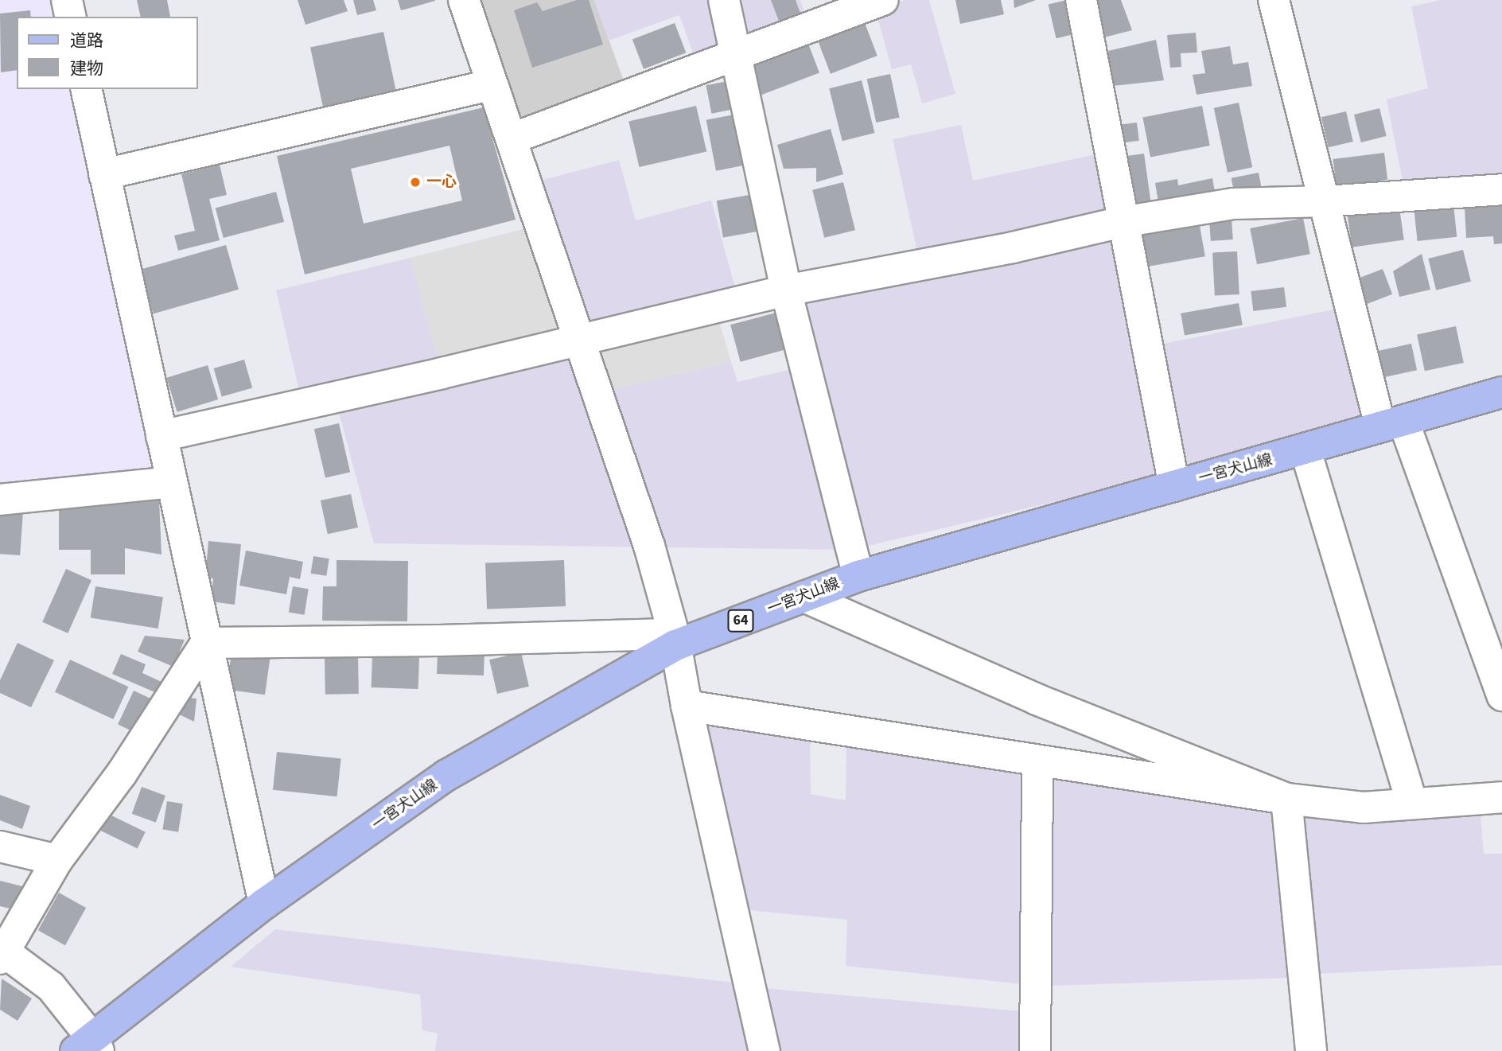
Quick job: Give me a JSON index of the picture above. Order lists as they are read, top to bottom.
{
  "streets": {
    "main road": ["一宮犬山線", "64"]
  },
  "places": ["一心"],
  "legend": ["道路", "建物"]
}
